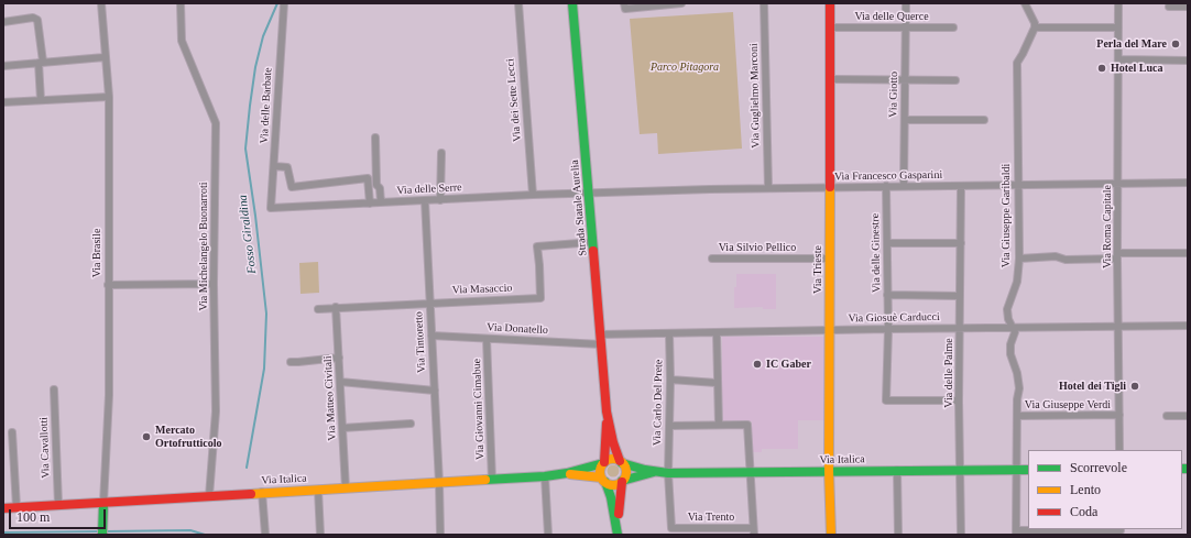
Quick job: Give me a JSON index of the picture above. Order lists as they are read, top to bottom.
{
  "streets": {
    "main road": ["Strada Statale Aurelia", "Via Trieste", "Via Italica"],
    "street": [
      "Via delle Querce",
      "Via Giotto",
      "Via Guglielmo Marconi",
      "Via dei Sette Lecci",
      "Via delle Barbate",
      "Via Francesco Gasparini",
      "Via delle Serre",
      "Via Giuseppe Garibaldi",
      "Via Roma Capitale",
      "Via Michelangelo Buonarroti",
      "Via Silvio Pellico",
      "Via Brasile",
      "Via delle Ginestre",
      "Via Masaccio",
      "Via Giosuè Carducci",
      "Via Donatello",
      "Via Tintoretto",
      "Via delle Palme",
      "Via Matteo Civitali",
      "Via Carlo Del Prete",
      "Via Giuseppe Verdi",
      "Via Giovanni Cimabue",
      "Via Cavallotti",
      "Via Trento"
    ]
  },
  "crossings": [
    ["Via delle Querce", "Via Giotto"],
    ["Via delle Querce", "Via Trieste"],
    ["Via Giotto", "Via Francesco Gasparini"],
    ["Via Guglielmo Marconi", "Via Francesco Gasparini"],
    ["Via dei Sette Lecci", "Via delle Serre"],
    ["Via delle Barbate", "Via delle Serre"],
    ["Via Francesco Gasparini", "Via delle Serre"],
    ["Via Francesco Gasparini", "Strada Statale Aurelia"],
    ["Via Francesco Gasparini", "Via Giuseppe Garibaldi"],
    ["Via Francesco Gasparini", "Via Roma Capitale"],
    ["Via Francesco Gasparini", "Via delle Ginestre"],
    ["Via Francesco Gasparini", "Via Trieste"],
    ["Via Francesco Gasparini", "Via delle Palme"],
    ["Via delle Serre", "Strada Statale Aurelia"],
    ["Via delle Serre", "Via Tintoretto"],
    ["Strada Statale Aurelia", "Via Masaccio"],
    ["Strada Statale Aurelia", "Via Giosuè Carducci"],
    ["Strada Statale Aurelia", "Via Donatello"],
    ["Strada Statale Aurelia", "Via Italica"],
    ["Via Giuseppe Garibaldi", "Via Giosuè Carducci"],
    ["Via Giuseppe Garibaldi", "Via Giuseppe Verdi"],
    ["Via Giuseppe Garibaldi", "Via Italica"],
    ["Via Roma Capitale", "Via Giosuè Carducci"],
    ["Via Roma Capitale", "Via Giuseppe Verdi"],
    ["Via Michelangelo Buonarroti", "Via Italica"],
    ["Via Silvio Pellico", "Via Trieste"],
    ["Via Brasile", "Via Italica"],
    ["Via delle Ginestre", "Via Giosuè Carducci"],
    ["Via delle Ginestre", "Via delle Palme"],
    ["Via Trieste", "Via Giosuè Carducci"],
    ["Via Trieste", "Via Italica"],
    ["Via Masaccio", "Via Tintoretto"],
    ["Via Masaccio", "Via Matteo Civitali"],
    ["Via Giosuè Carducci", "Via delle Palme"],
    ["Via Giosuè Carducci", "Via Carlo Del Prete"],
    ["Via Donatello", "Via Tintoretto"],
    ["Via Donatello", "Via Giovanni Cimabue"],
    ["Via Tintoretto", "Via Italica"],
    ["Via delle Palme", "Via Italica"],
    ["Via Matteo Civitali", "Via Italica"],
    ["Via Carlo Del Prete", "Via Italica"],
    ["Via Carlo Del Prete", "Via Trento"],
    ["Via Giovanni Cimabue", "Via Italica"],
    ["Via Cavallotti", "Via Italica"],
    ["Via Italica", "Via Trento"]
  ],
  "water": ["Fosso Giraldina"],
  "parks": ["Parco Pitagora"],
  "places": [
    "Perla del Mare",
    "Hotel Luca",
    "IC Gaber",
    "Hotel dei Tigli",
    "Mercato Ortofrutticolo"
  ],
  "legend": ["Scorrevole", "Lento", "Coda"],
  "scale_bar": "100 m"
}
